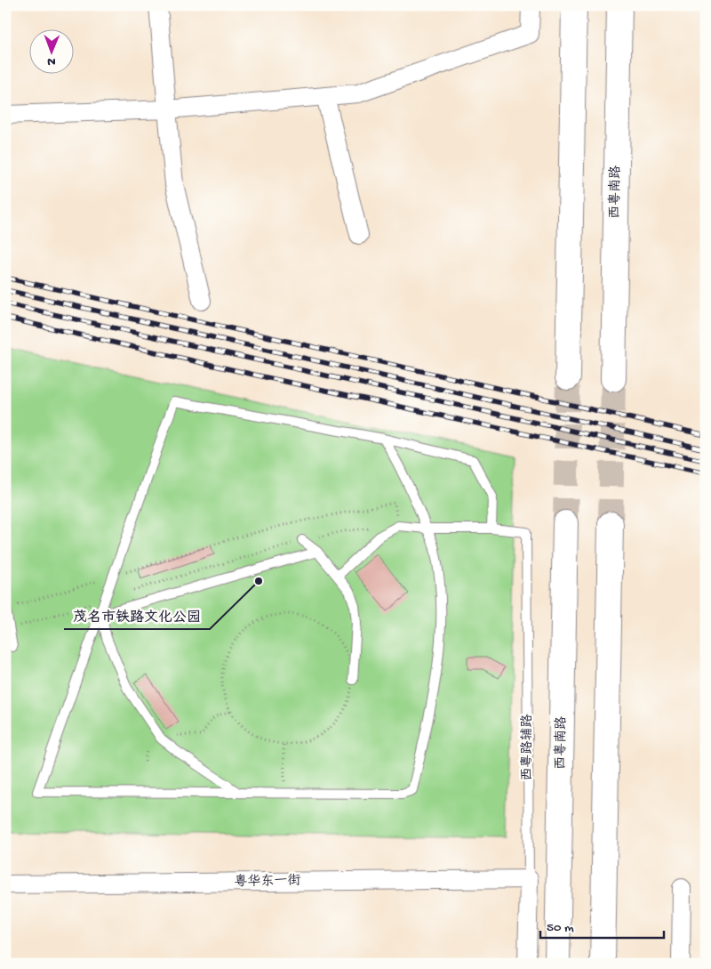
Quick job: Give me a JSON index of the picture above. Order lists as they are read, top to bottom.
{
  "streets": {
    "main road": ["西粤南路"],
    "street": ["西粤路辅路", "粤华东一街"]
  },
  "crossings": [
    ["西粤路辅路", "粤华东一街"]
  ],
  "places": ["茂名市铁路文化公园"],
  "scale_bar": "50 m",
  "north": "bottom"
}
